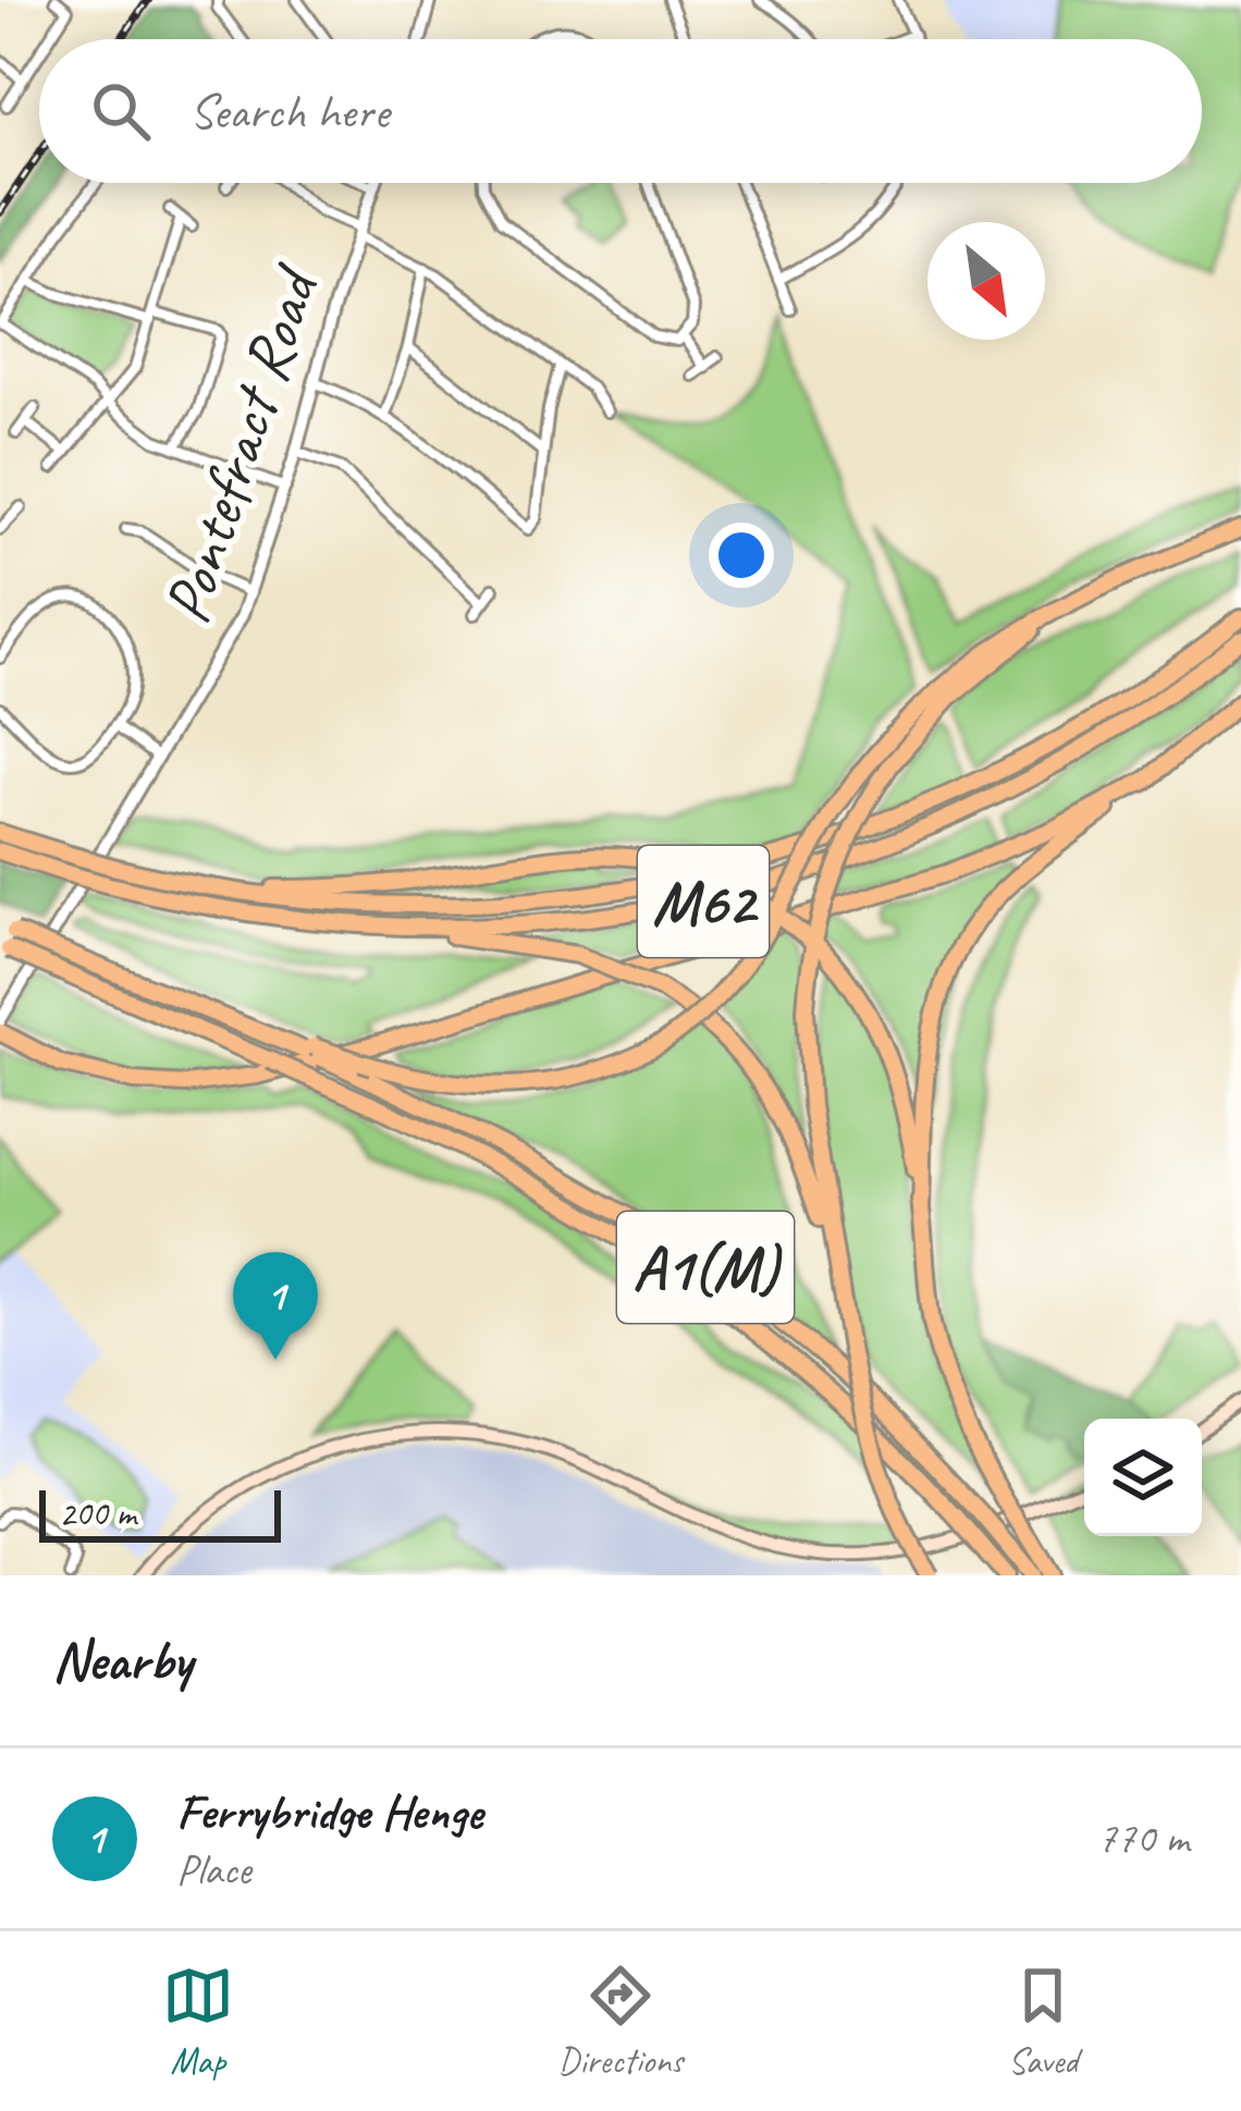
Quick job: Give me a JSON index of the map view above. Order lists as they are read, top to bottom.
{
  "streets": {
    "highway": ["M62", "A1(M)"],
    "street": ["Pontefract Road"]
  },
  "scale_bar": "200 m",
  "north": "bottom right",
  "page": {
    "search": "Search here",
    "pins": "1",
    "scale": "200 m",
    "heading": "Nearby",
    "list": [
      {
        "mark": "1",
        "name": "Ferrybridge Henge",
        "note": "Place",
        "value": "770 m"
      }
    ],
    "nav": ["Map", "Directions", "Saved"]
  }
}
